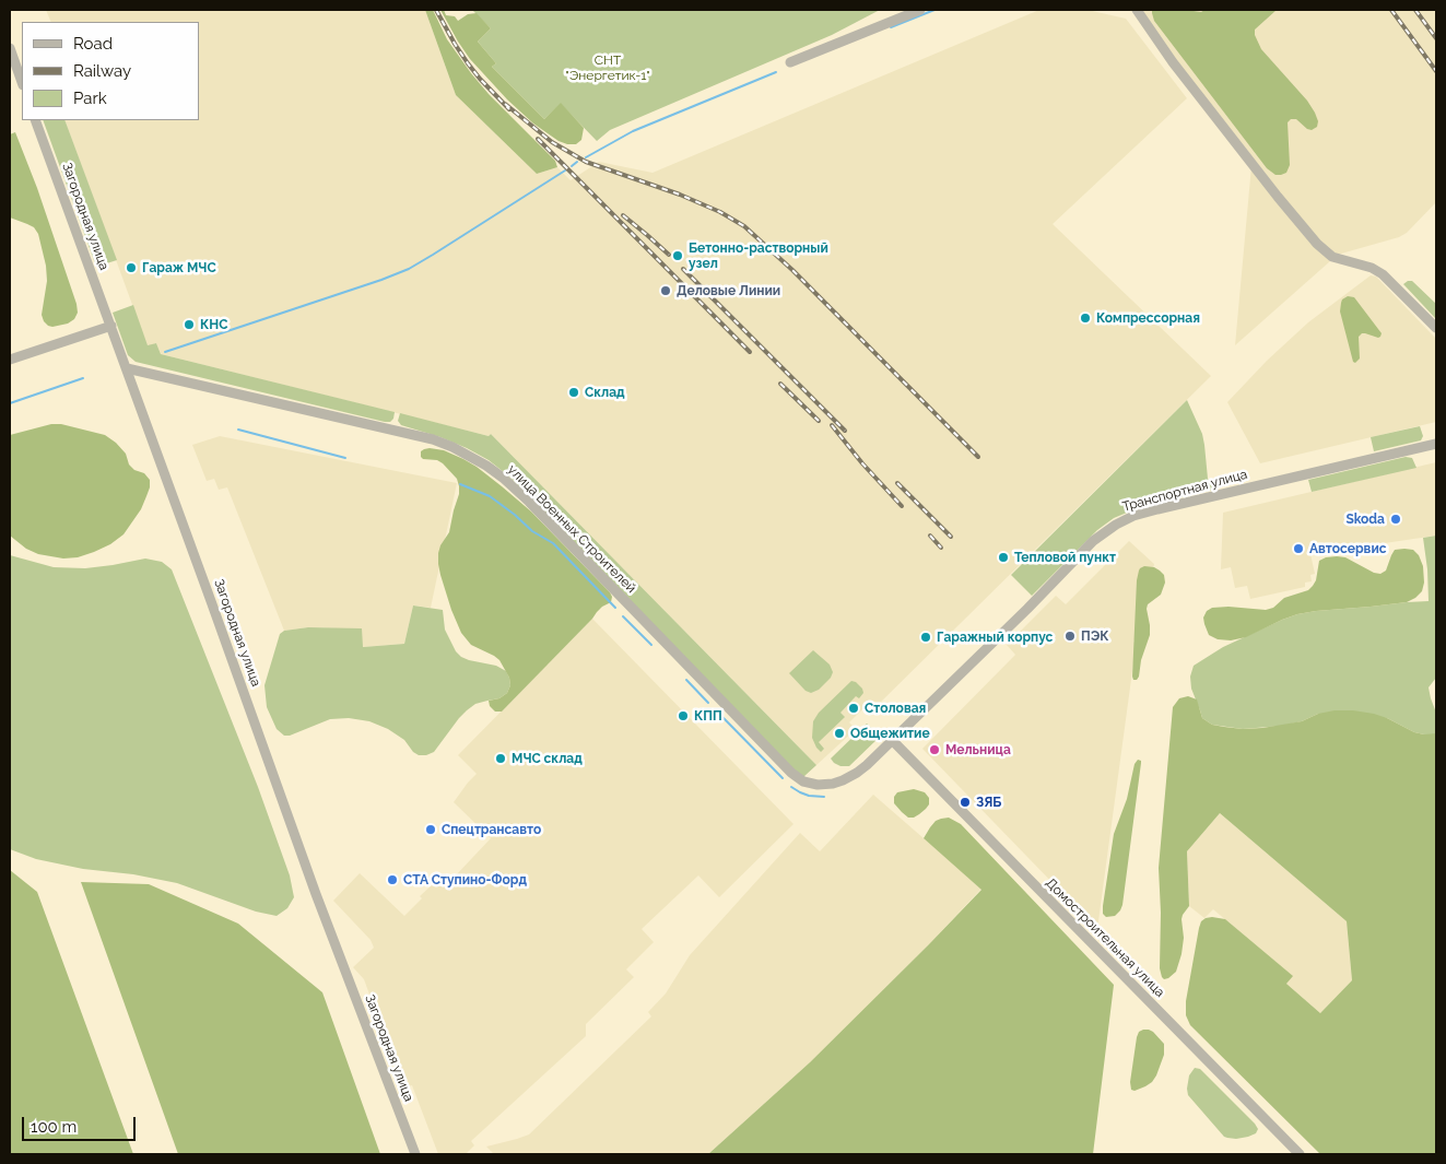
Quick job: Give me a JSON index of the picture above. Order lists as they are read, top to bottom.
{
  "streets": {
    "street": [
      "Загородная улица",
      "Транспортная улица",
      "улица Военных Строителей",
      "Домостроительная улица"
    ]
  },
  "crossings": [
    ["Загородная улица", "улица Военных Строителей"],
    ["Транспортная улица", "улица Военных Строителей"],
    ["Транспортная улица", "Домостроительная улица"],
    ["улица Военных Строителей", "Домостроительная улица"]
  ],
  "parks": ["СНТ \"Энергетик-1\""],
  "places": [
    "Бетонно-растворный узел",
    "Гараж МЧС",
    "Деловые Линии",
    "Компрессорная",
    "КНС",
    "Склад",
    "Skoda",
    "Автосервис",
    "Тепловой пункт",
    "ПЭК",
    "Гаражный корпус",
    "Столовая",
    "КПП",
    "Общежитие",
    "Мельница",
    "МЧС склад",
    "ЗЯБ",
    "Спецтрансавто",
    "СТА Ступино-Форд"
  ],
  "legend": ["Road", "Railway", "Park"],
  "scale_bar": "100 m"
}
